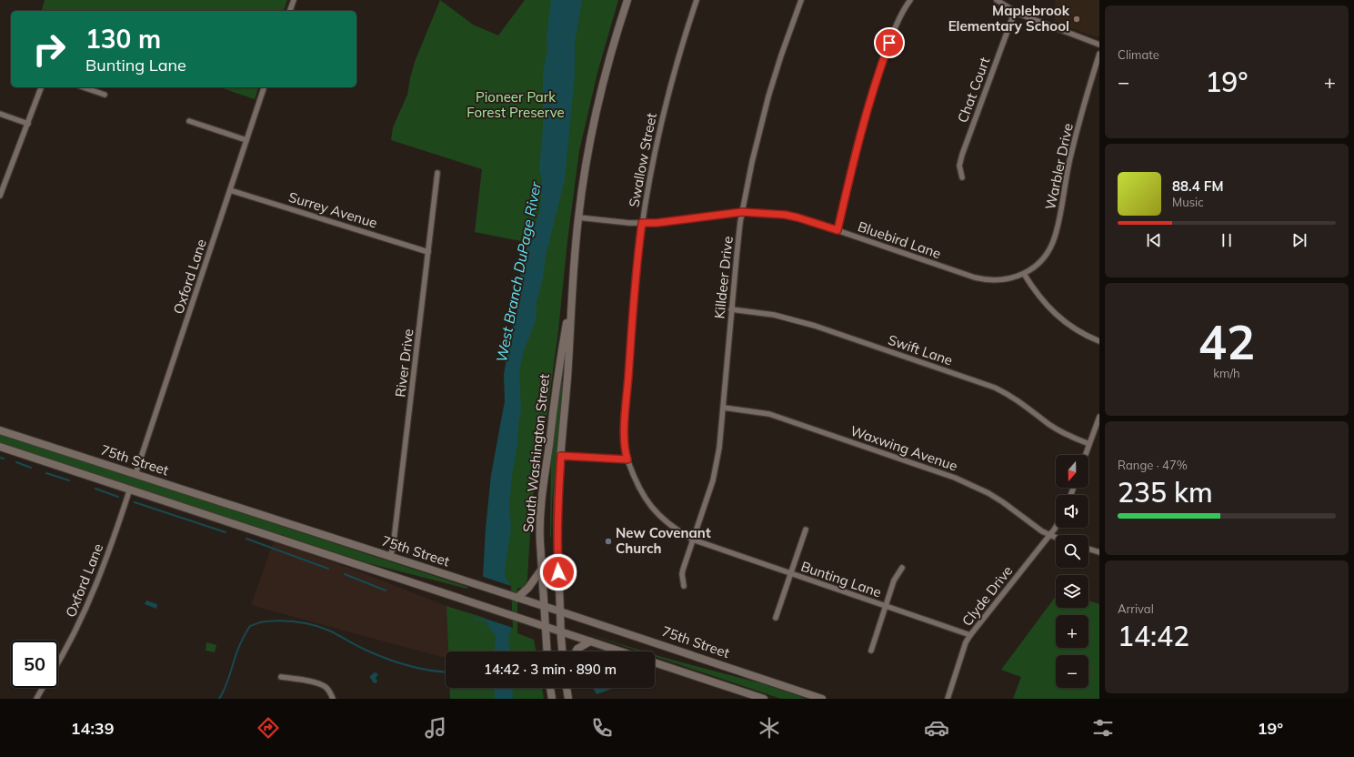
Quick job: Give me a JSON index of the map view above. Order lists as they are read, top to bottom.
{
  "streets": {
    "main road": ["South Washington Street", "75th Street"],
    "street": [
      "Chat Court",
      "Swallow Street",
      "Warbler Drive",
      "Surrey Avenue",
      "Bluebird Lane",
      "Oxford Lane",
      "Killdeer Drive",
      "Swift Lane",
      "River Drive",
      "Waxwing Avenue",
      "Bunting Lane",
      "Clyde Drive"
    ]
  },
  "crossings": [
    ["Swallow Street", "Bluebird Lane"],
    ["Swallow Street", "Bunting Lane"],
    ["Warbler Drive", "Bluebird Lane"],
    ["Surrey Avenue", "Oxford Lane"],
    ["Surrey Avenue", "River Drive"],
    ["Bluebird Lane", "Killdeer Drive"],
    ["Bluebird Lane", "South Washington Street"],
    ["Oxford Lane", "75th Street"],
    ["Killdeer Drive", "Swift Lane"],
    ["Killdeer Drive", "Waxwing Avenue"],
    ["Killdeer Drive", "Bunting Lane"],
    ["River Drive", "75th Street"],
    ["Waxwing Avenue", "Clyde Drive"],
    ["South Washington Street", "75th Street"],
    ["Bunting Lane", "Clyde Drive"]
  ],
  "water": ["West Branch DuPage River"],
  "parks": ["Pioneer Park Forest Preserve"],
  "places": ["Maplebrook Elementary School", "New Covenant Church"],
  "north": "bottom",
  "page": {
    "tile": [
      "Climate",
      ["42", "km/h"],
      ["Range · 47%", "235 km"],
      ["Arrival", "14:42"]
    ],
    "turn": ["130 m", "Bunting Lane"],
    "heat": ["−", "19°", "+"],
    "song": ["88.4 FM", "Music"],
    "map_buttons": ["+", "−"],
    "limit": "50",
    "trip": "14:42 · 3 min · 890 m",
    "tabs": ["14:39", "19°"]
  }
}
